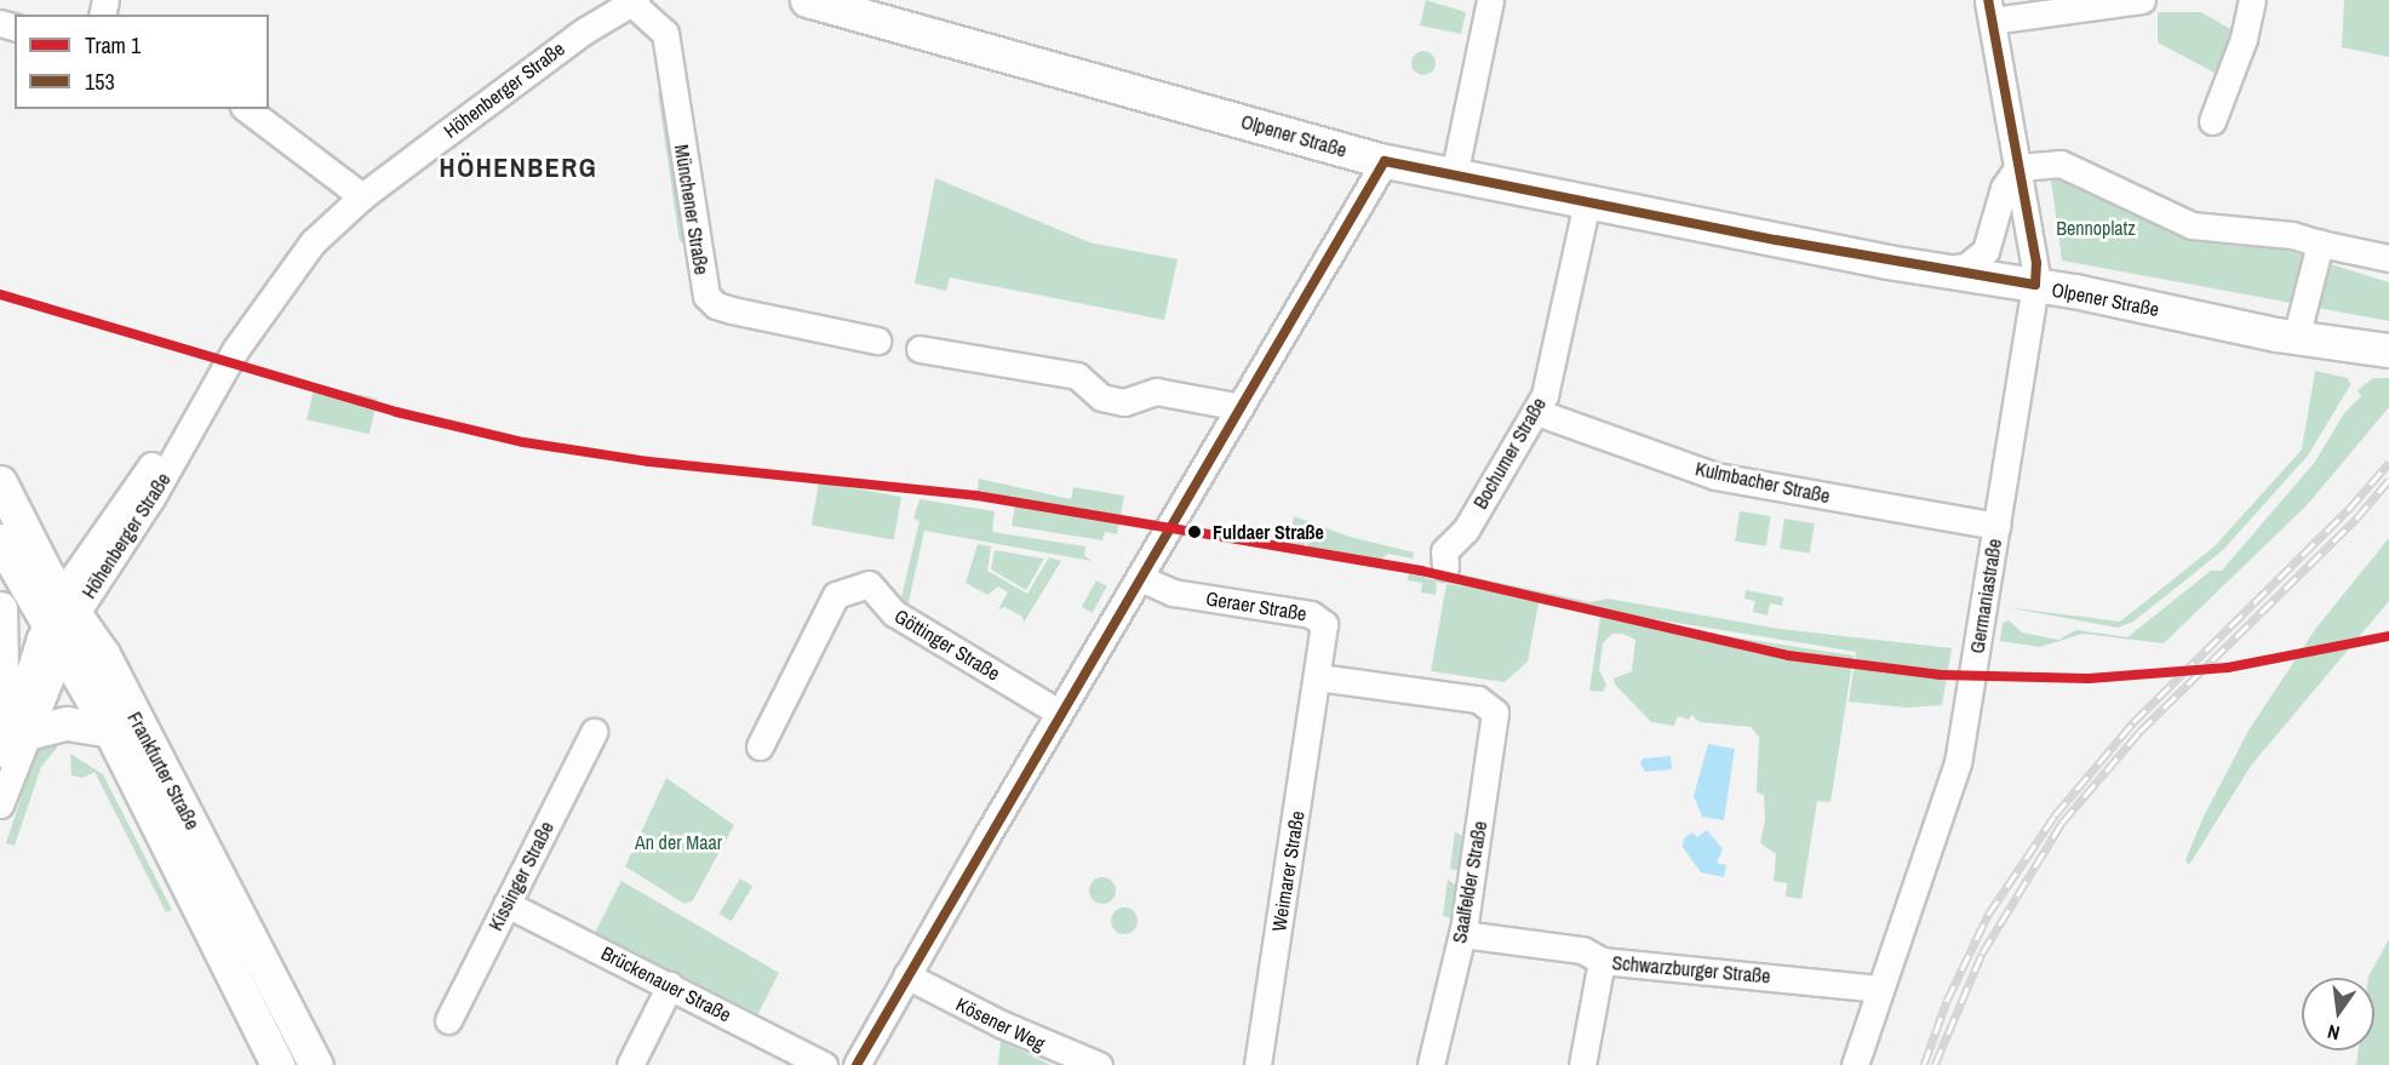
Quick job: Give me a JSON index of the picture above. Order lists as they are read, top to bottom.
{
  "streets": {
    "main road": ["Olpener Straße", "Frankfurter Straße"],
    "street": [
      "Höhenberger Straße",
      "Münchener Straße",
      "Bochumer Straße",
      "Kulmbacher Straße",
      "Germaniastraße",
      "Geraer Straße",
      "Göttinger Straße",
      "Weimarer Straße",
      "Kissinger Straße",
      "Saalfelder Straße",
      "Schwarzburger Straße",
      "Brückenauer Straße",
      "Kösener Weg"
    ]
  },
  "crossings": [
    ["Höhenberger Straße", "Münchener Straße"],
    ["Höhenberger Straße", "Frankfurter Straße"],
    ["Olpener Straße", "Bochumer Straße"],
    ["Olpener Straße", "Germaniastraße"],
    ["Bochumer Straße", "Kulmbacher Straße"],
    ["Kulmbacher Straße", "Germaniastraße"],
    ["Germaniastraße", "Schwarzburger Straße"],
    ["Geraer Straße", "Weimarer Straße"],
    ["Geraer Straße", "Saalfelder Straße"],
    ["Weimarer Straße", "Saalfelder Straße"],
    ["Kissinger Straße", "Brückenauer Straße"],
    ["Saalfelder Straße", "Schwarzburger Straße"]
  ],
  "districts": ["HÖHENBERG"],
  "parks": ["Bennoplatz", "An der Maar"],
  "places": ["Fuldaer Straße"],
  "lines": ["transit line 153", "tram line 1"],
  "legend": ["Tram 1", "153"],
  "north": "bottom"
}
